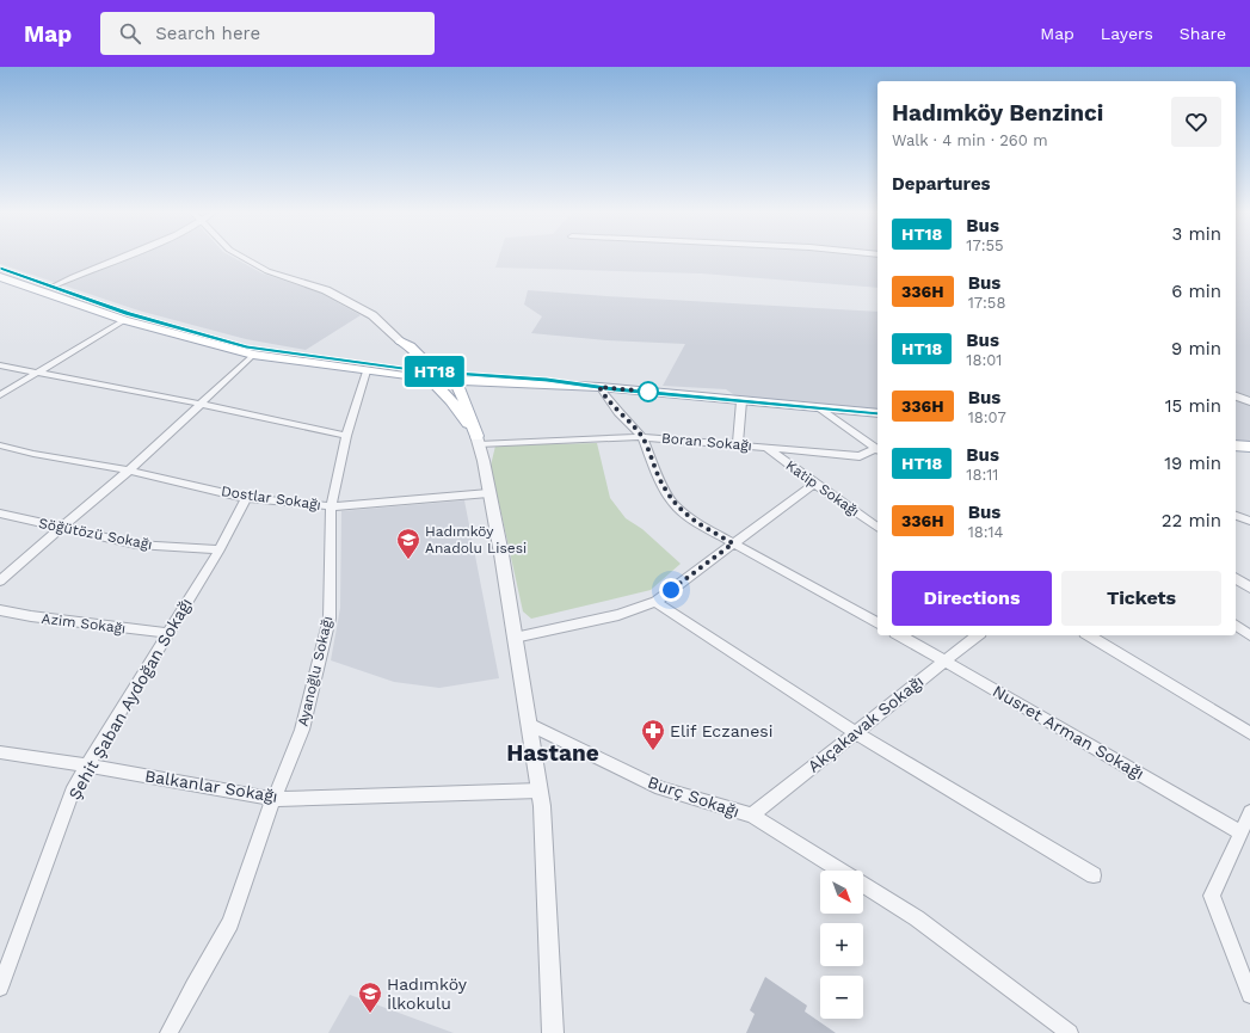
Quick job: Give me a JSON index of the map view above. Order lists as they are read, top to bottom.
{
  "streets": {
    "street": [
      "Boran Sokağı",
      "Katip Sokağı",
      "Dostlar Sokağı",
      "Söğütözü Sokağı",
      "Azim Sokağı",
      "Ayanoğlu Sokağı",
      "Şehit Şaban Aydoğan Sokağı",
      "Akçakavak Sokağı",
      "Nusret Arman Sokağı",
      "Balkanlar Sokağı",
      "Burç Sokağı"
    ]
  },
  "crossings": [
    ["Boran Sokağı", "Katip Sokağı"],
    ["Dostlar Sokağı", "Ayanoğlu Sokağı"],
    ["Dostlar Sokağı", "Şehit Şaban Aydoğan Sokağı"],
    ["Söğütözü Sokağı", "Şehit Şaban Aydoğan Sokağı"],
    ["Azim Sokağı", "Şehit Şaban Aydoğan Sokağı"],
    ["Ayanoğlu Sokağı", "Balkanlar Sokağı"],
    ["Şehit Şaban Aydoğan Sokağı", "Balkanlar Sokağı"],
    ["Akçakavak Sokağı", "Nusret Arman Sokağı"],
    ["Akçakavak Sokağı", "Burç Sokağı"]
  ],
  "districts": ["Hastane"],
  "places": {
    "school or university": ["Hadımköy Anadolu Lisesi", "Hadımköy İlkokulu"],
    "pharmacy": ["Elif Eczanesi"]
  },
  "lines": ["bus line HT18"],
  "north": "bottom right",
  "page": {
    "header": "Map",
    "search": "Search here",
    "nav": ["Map", "Layers", "Share"],
    "on_map": "HT18",
    "heading": [
      ["Hadımköy Benzinci", "Walk · 4 min · 260 m"],
      "Departures"
    ],
    "list": [
      {
        "mark": "HT18",
        "name": "Bus",
        "note": "17:55",
        "value": "3 min"
      },
      {
        "mark": "336H",
        "name": "Bus",
        "note": "17:58",
        "value": "6 min"
      },
      {
        "mark": "HT18",
        "name": "Bus",
        "note": "18:01",
        "value": "9 min"
      },
      {
        "mark": "336H",
        "name": "Bus",
        "note": "18:07",
        "value": "15 min"
      },
      {
        "mark": "HT18",
        "name": "Bus",
        "note": "18:11",
        "value": "19 min"
      },
      {
        "mark": "336H",
        "name": "Bus",
        "note": "18:14",
        "value": "22 min"
      }
    ],
    "buttons": ["Directions", "Tickets"],
    "map_buttons": ["+", "−"]
  }
}
